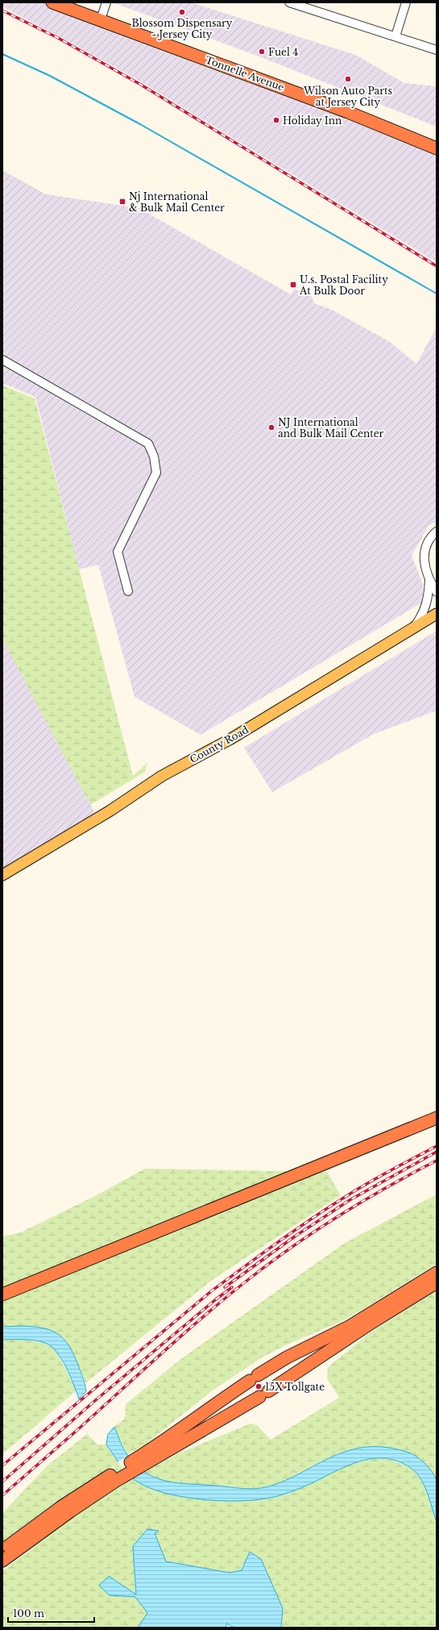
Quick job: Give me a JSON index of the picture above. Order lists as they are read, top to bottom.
{
  "streets": {
    "highway": ["Tonnelle Avenue"],
    "main road": ["County Road"]
  },
  "places": {
    "other": [
      "Blossom Dispensary - Jersey City",
      "Fuel 4",
      "Wilson Auto Parts at Jersey City",
      "Holiday Inn",
      "NJ International and Bulk Mail Center",
      "15X Tollgate"
    ],
    "transit": ["Nj International & Bulk Mail Center", "U.s. Postal Facility At Bulk Door"]
  },
  "scale_bar": "100 m"
}
